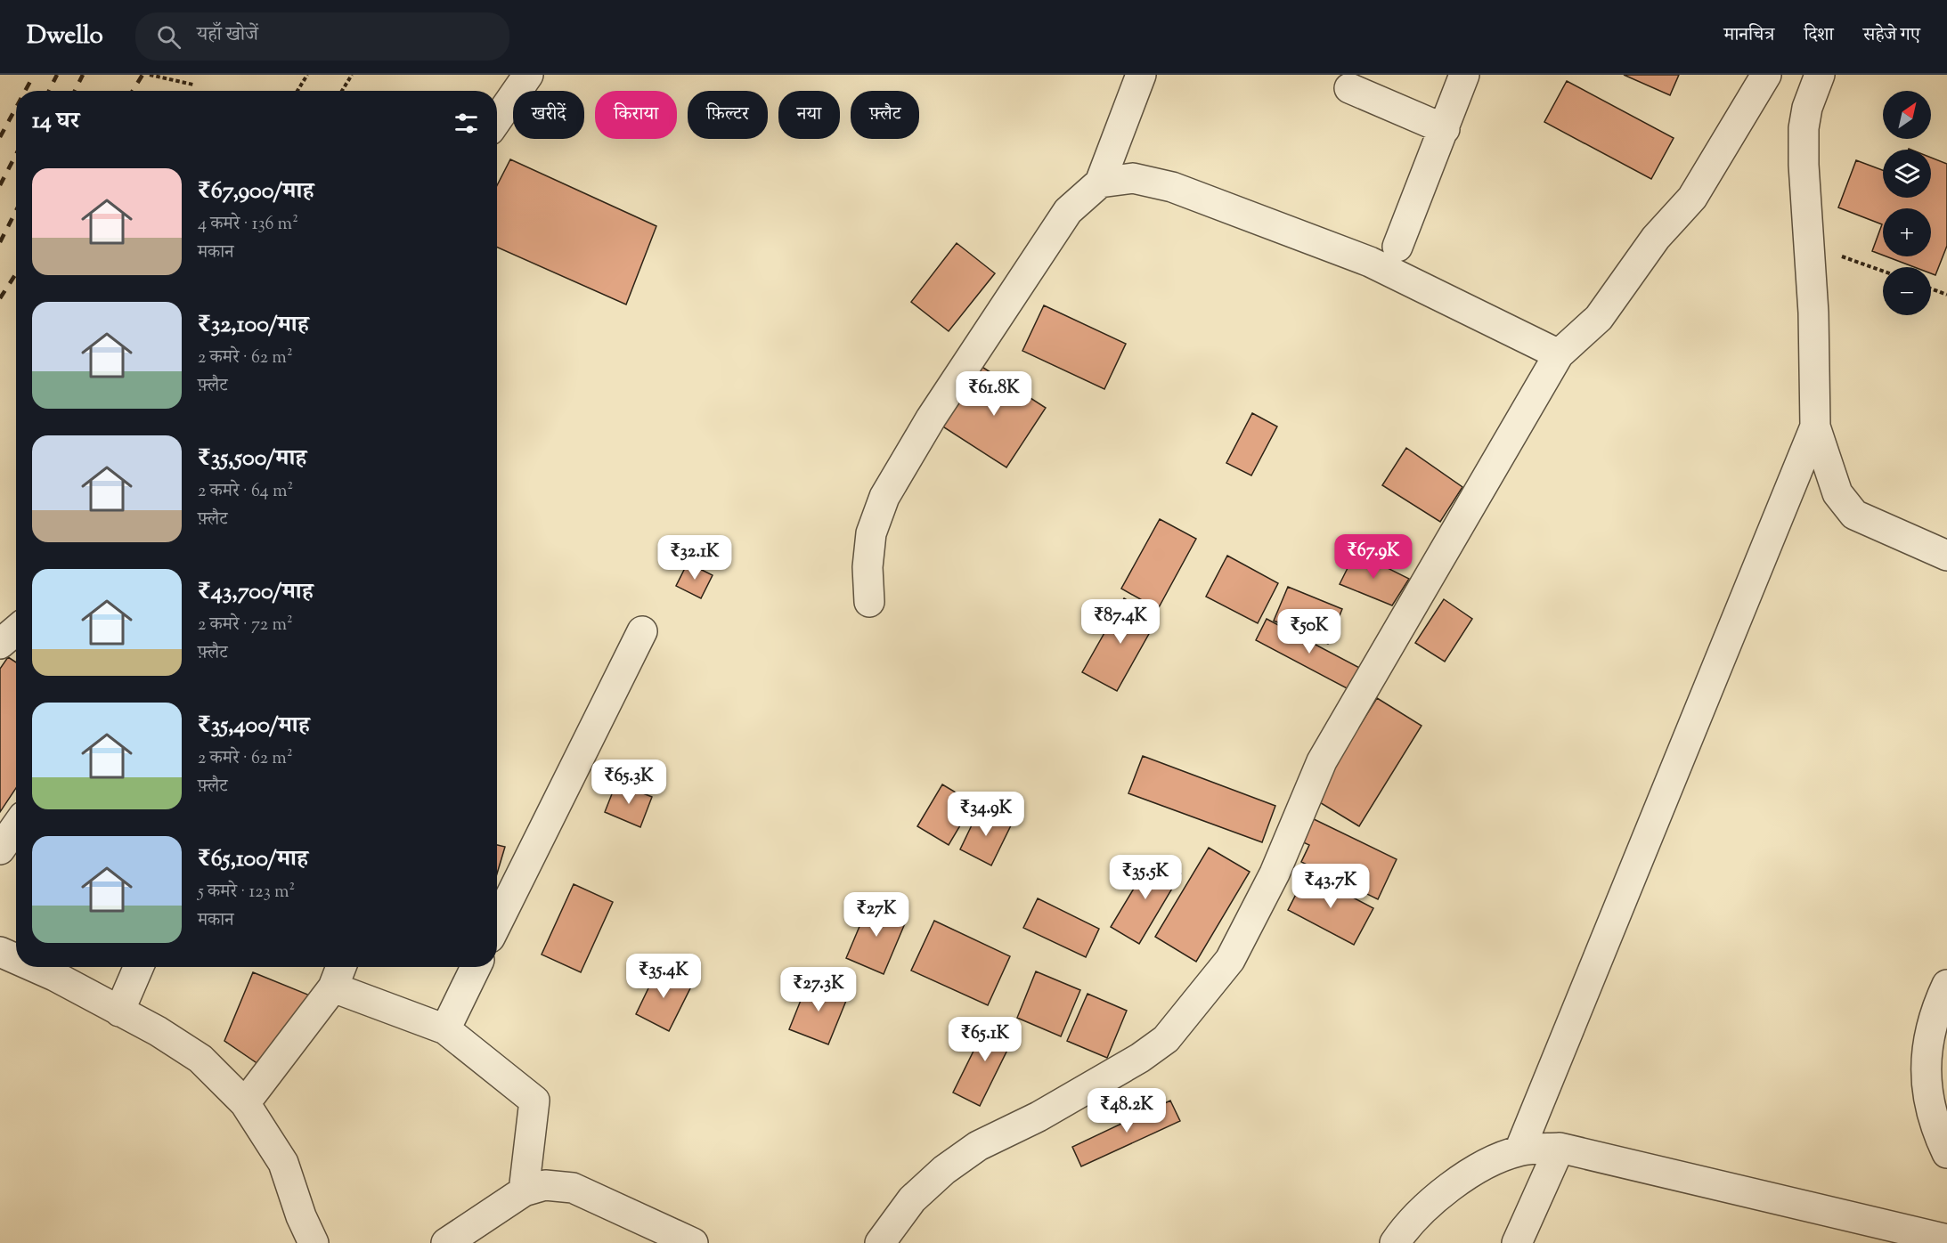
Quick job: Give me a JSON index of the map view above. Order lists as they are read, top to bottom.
{
  "north": "top right",
  "page": {
    "header": "Dwello",
    "search": "यहाँ खोजें",
    "nav": ["मानचित्र", "दिशा", "सहेजे गए"],
    "map_buttons": ["+", "−"],
    "chip": [
      "खरीदें",
      "किराया",
      "फ़िल्टर",
      "नया",
      "फ़्लैट"
    ],
    "heading": "14 घर",
    "list": [
      {
        "name": "₹67,900/माह",
        "note": "4 कमरे · 136 m² · मकान"
      },
      {
        "name": "₹32,100/माह",
        "note": "2 कमरे · 62 m² · फ़्लैट"
      },
      {
        "name": "₹35,500/माह",
        "note": "2 कमरे · 64 m² · फ़्लैट"
      },
      {
        "name": "₹43,700/माह",
        "note": "2 कमरे · 72 m² · फ़्लैट"
      },
      {
        "name": "₹35,400/माह",
        "note": "2 कमरे · 62 m² · फ़्लैट"
      },
      {
        "name": "₹65,100/माह",
        "note": "5 कमरे · 123 m² · मकान"
      }
    ],
    "price": [
      "₹61.8K",
      "₹67.9K",
      "₹32.1K",
      "₹87.4K",
      "₹50K",
      "₹65.3K",
      "₹34.9K",
      "₹35.5K",
      "₹43.7K",
      "₹27K",
      "₹35.4K",
      "₹27.3K",
      "₹65.1K",
      "₹48.2K"
    ]
  }
}
